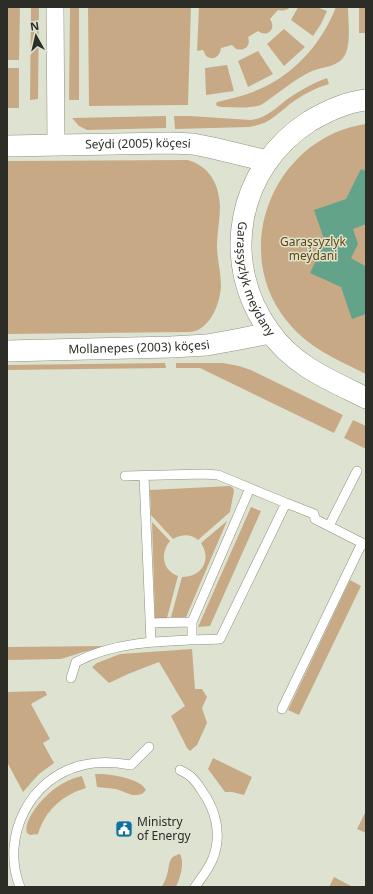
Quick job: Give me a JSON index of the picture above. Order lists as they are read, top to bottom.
{
  "streets": {
    "street": ["Seýdi (2005) köçesi", "Garaşsyzlyk meýdany", "Mollanepes (2003) köçesi"]
  },
  "crossings": [
    ["Seýdi (2005) köçesi", "Garaşsyzlyk meýdany"],
    ["Garaşsyzlyk meýdany", "Mollanepes (2003) köçesi"]
  ],
  "parks": ["Garaşsyzlyk meýdani"],
  "places": {
    "public building": ["Ministry of Energy"]
  },
  "north": "top"
}
